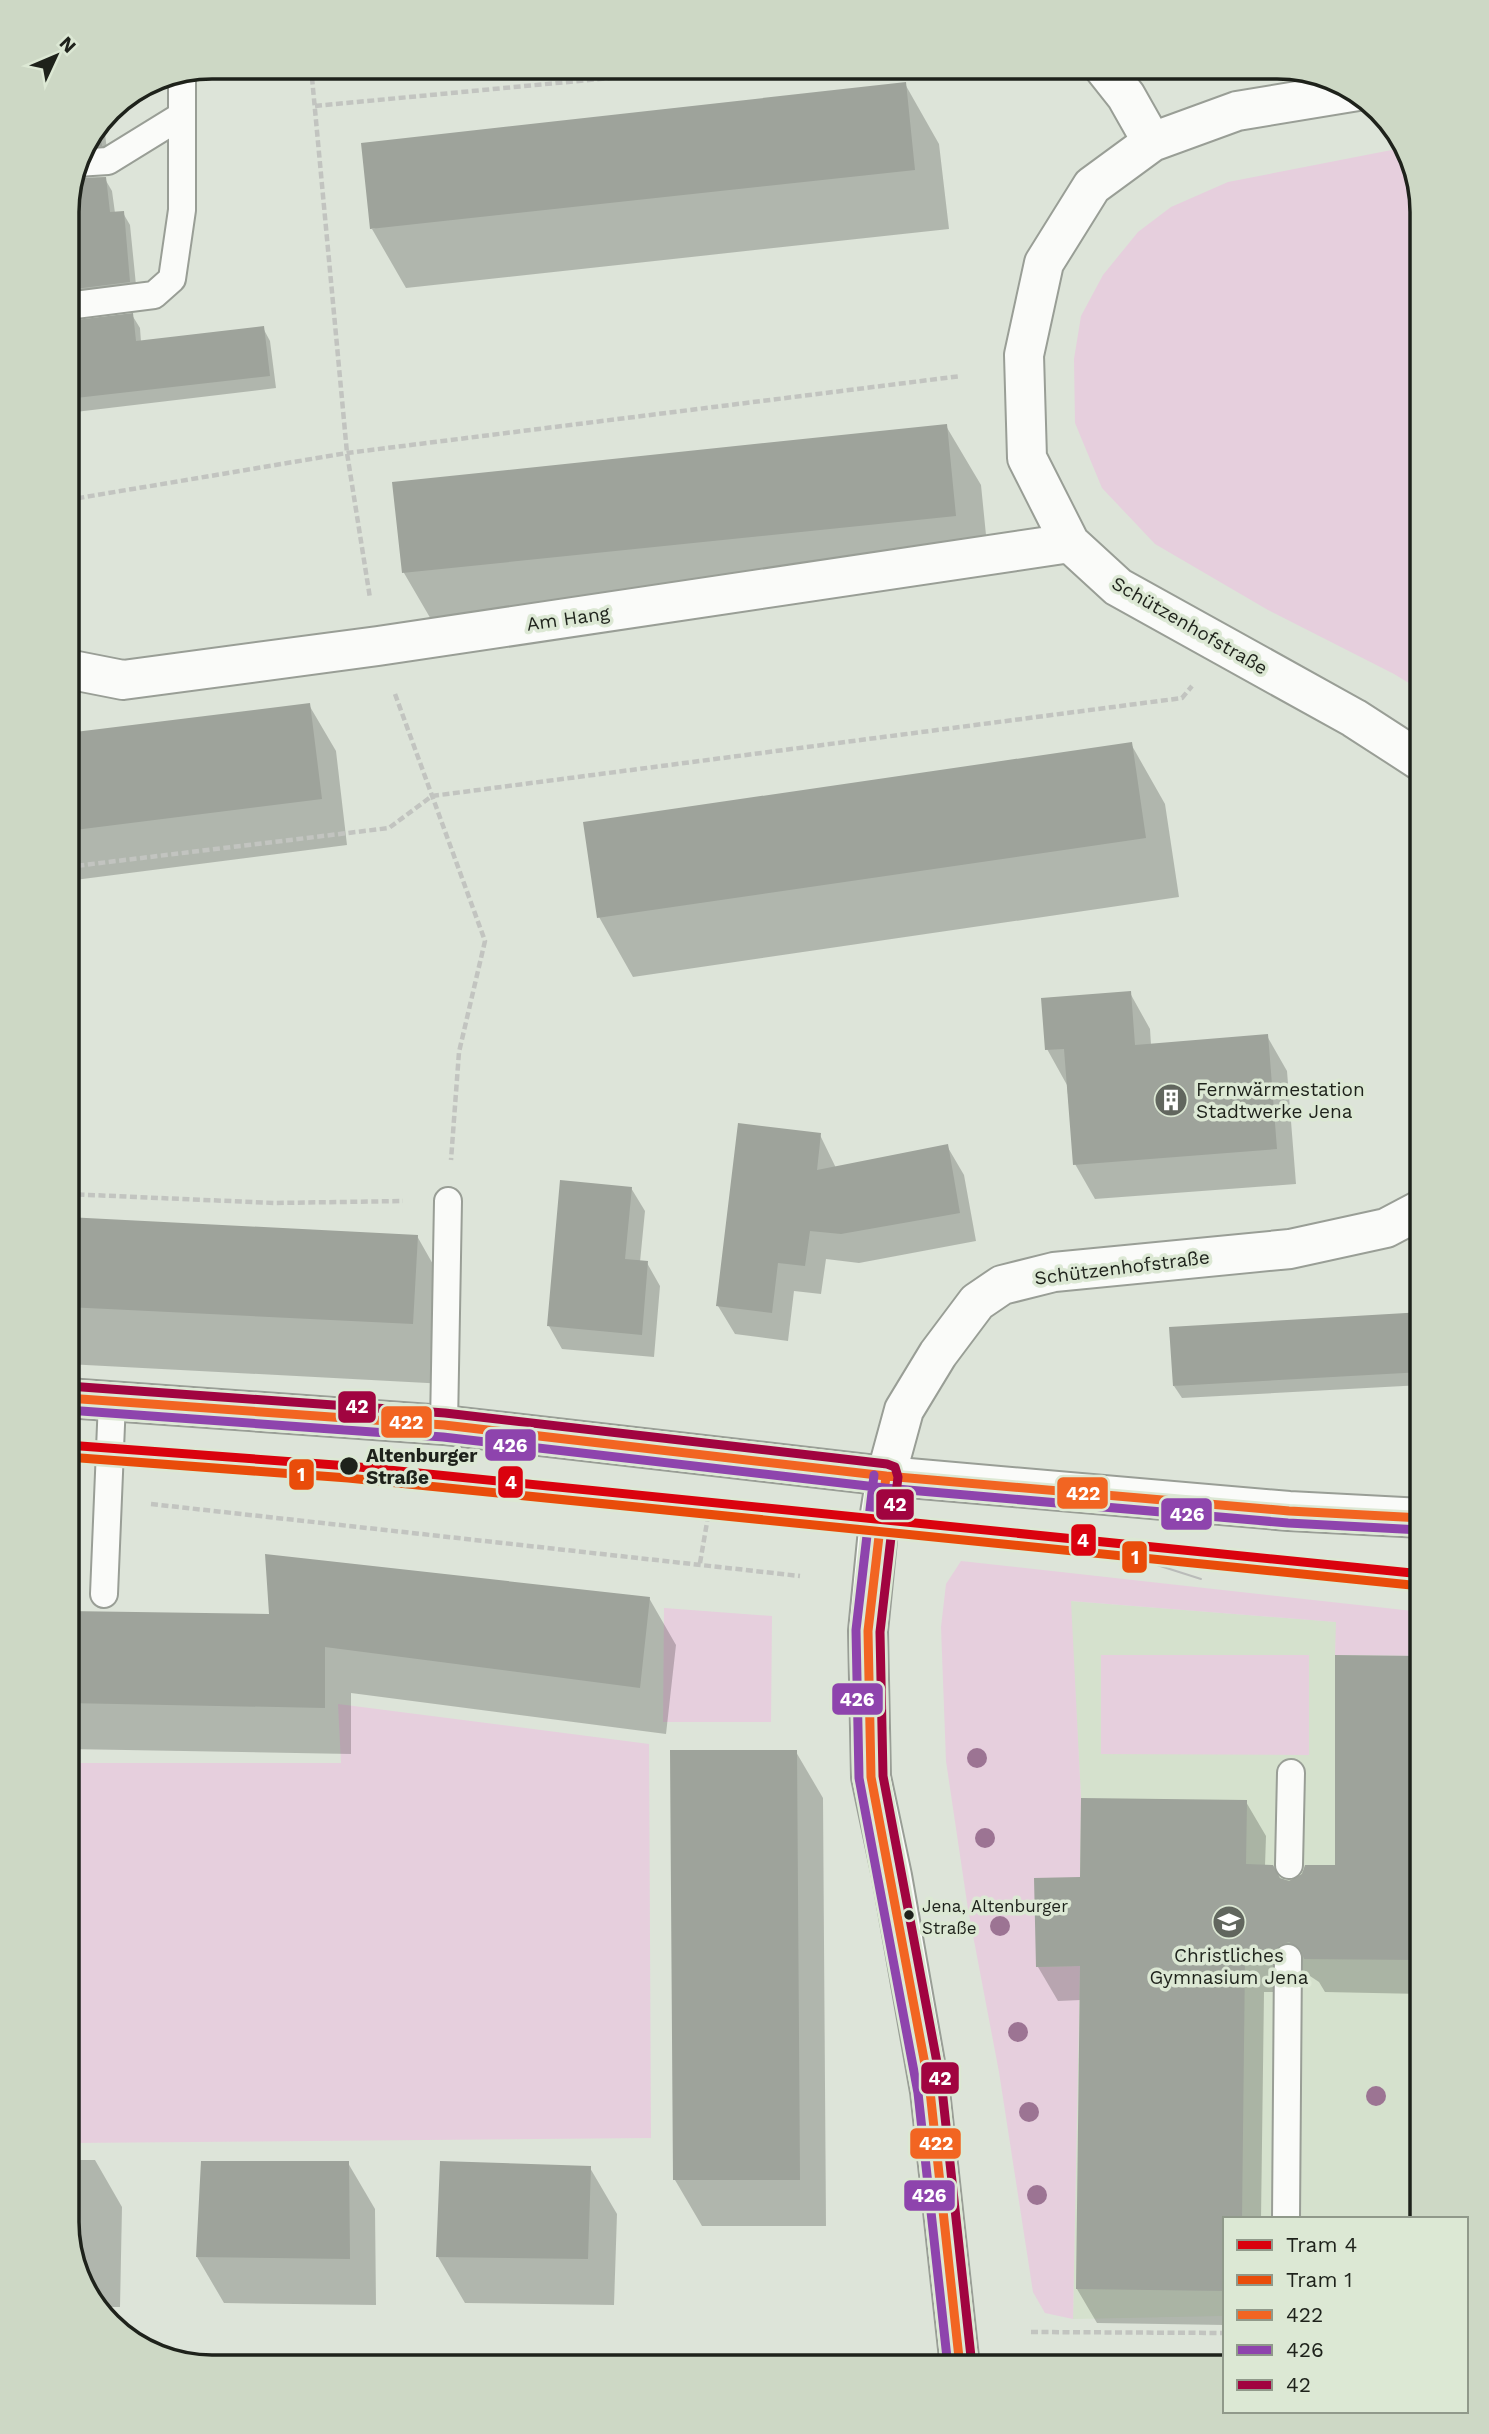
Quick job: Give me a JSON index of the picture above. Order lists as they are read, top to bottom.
{
  "streets": {
    "street": ["Am Hang", "Schützenhofstraße"]
  },
  "crossings": [
    ["Am Hang", "Schützenhofstraße"]
  ],
  "places": {
    "building": ["Fernwärmestation Stadtwerke Jena"],
    "other": ["Altenburger Straße", "Jena, Altenburger Straße"],
    "school or university": ["Christliches Gymnasium Jena"]
  },
  "lines": [
    "transit line 42",
    "transit line 422",
    "transit line 426",
    "tram line 4",
    "tram line 1"
  ],
  "legend": [
    "Tram 4",
    "Tram 1",
    "422",
    "426",
    "42"
  ],
  "north": "top right"
}
